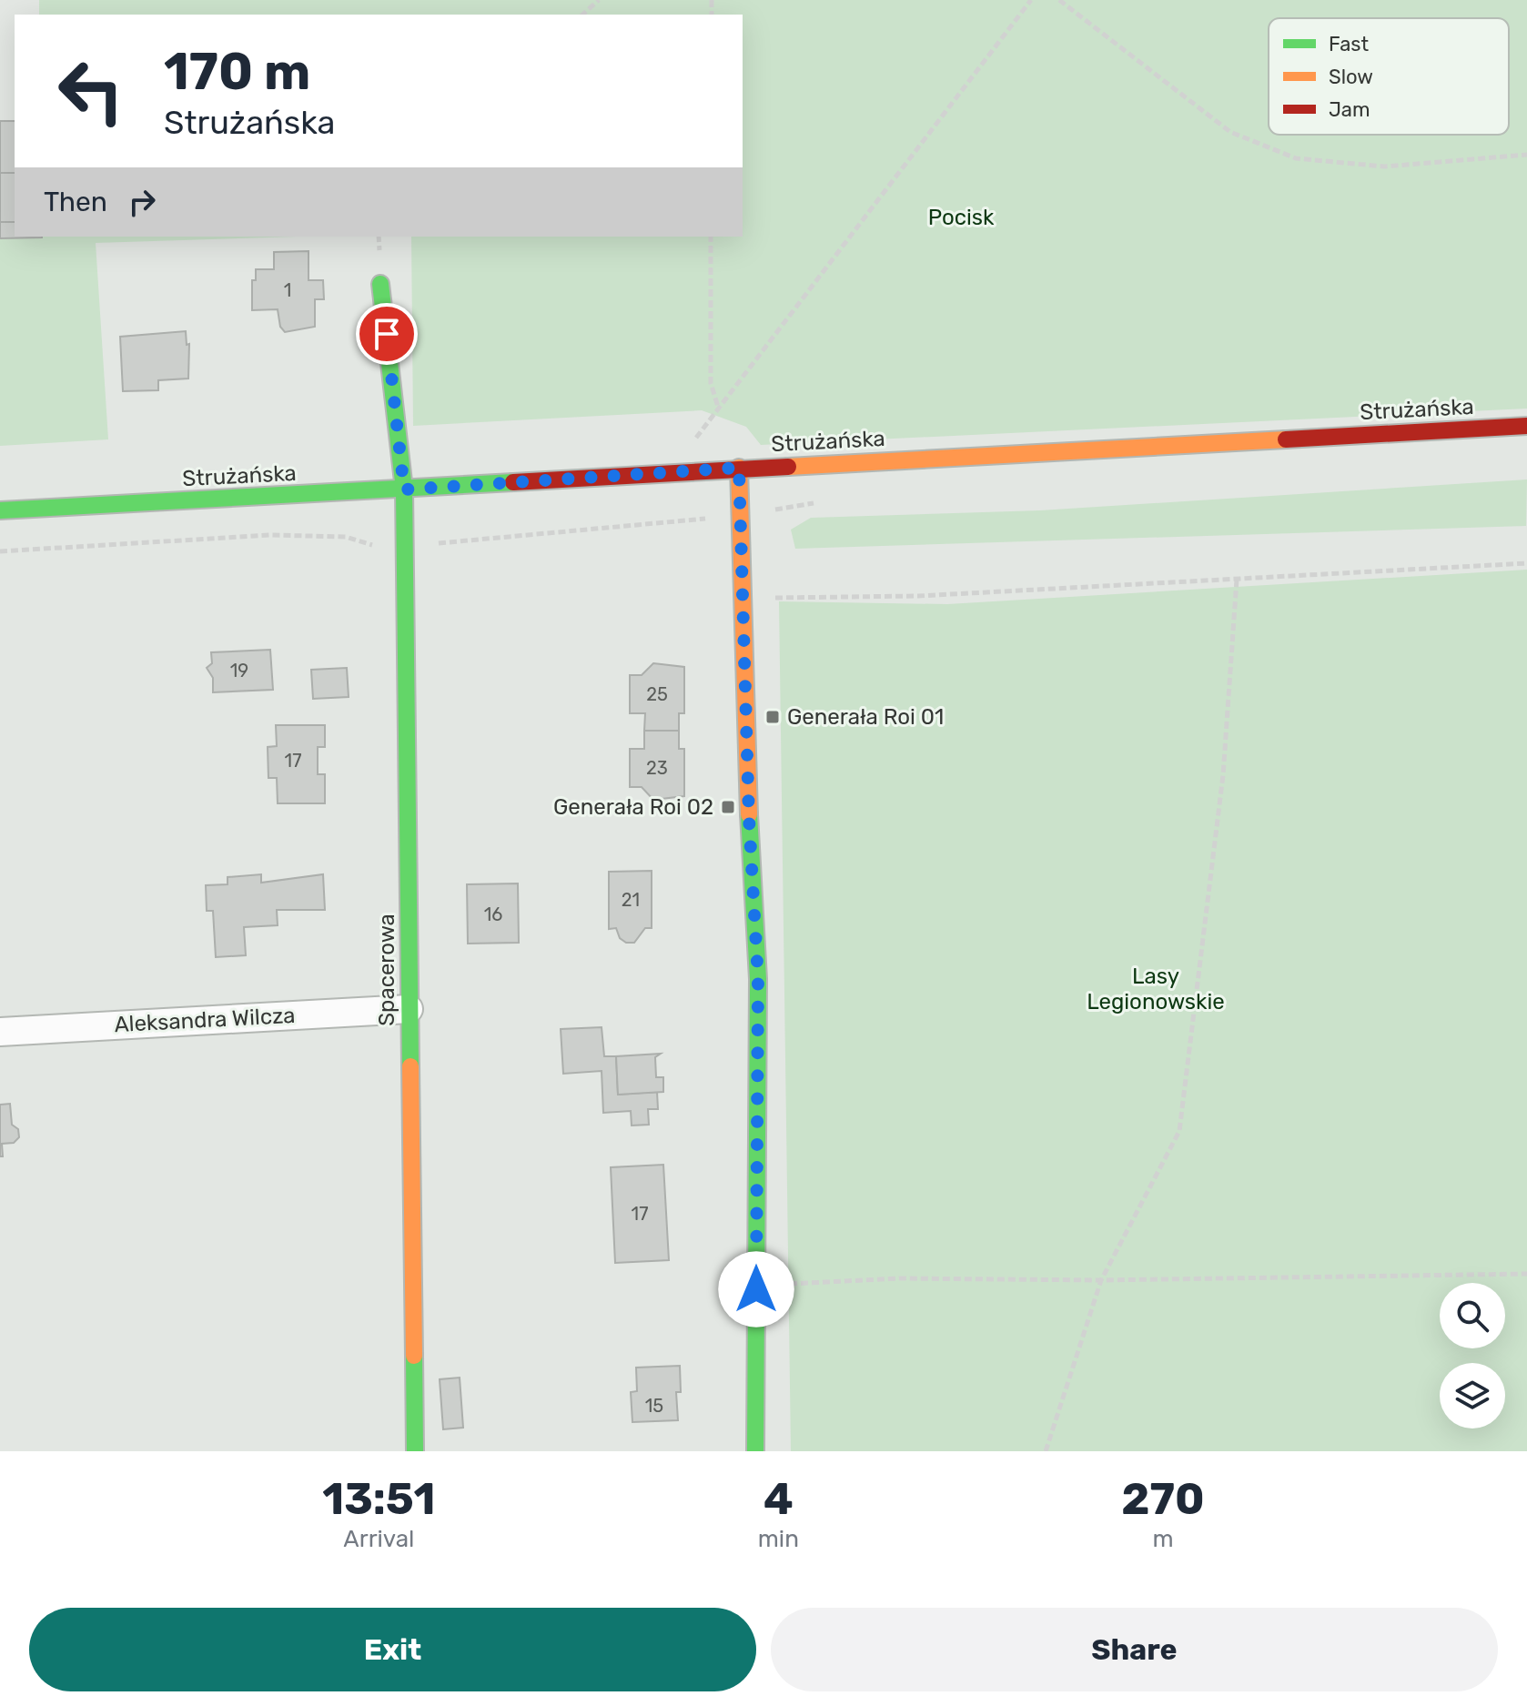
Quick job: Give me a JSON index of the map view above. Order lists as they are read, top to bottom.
{
  "streets": {
    "street": ["Strużańska", "Spacerowa", "Aleksandra Wilcza"]
  },
  "crossings": [
    ["Strużańska", "Spacerowa"],
    ["Spacerowa", "Aleksandra Wilcza"]
  ],
  "parks": ["Pocisk", "Lasy Legionowskie"],
  "places": {
    "transit": ["Generała Roi 01", "Generała Roi 02"]
  },
  "house_numbers": [
    "1",
    "19",
    "25",
    "17",
    "23",
    "21",
    "16",
    "17",
    "15"
  ],
  "legend": ["Fast", "Slow", "Jam"],
  "page": {
    "turn": ["170 m", "Strużańska"],
    "then": "Then",
    "eta": [
      "13:51",
      "Arrival",
      "4",
      "min",
      "270",
      "m"
    ],
    "buttons": ["Exit", "Share"]
  }
}
